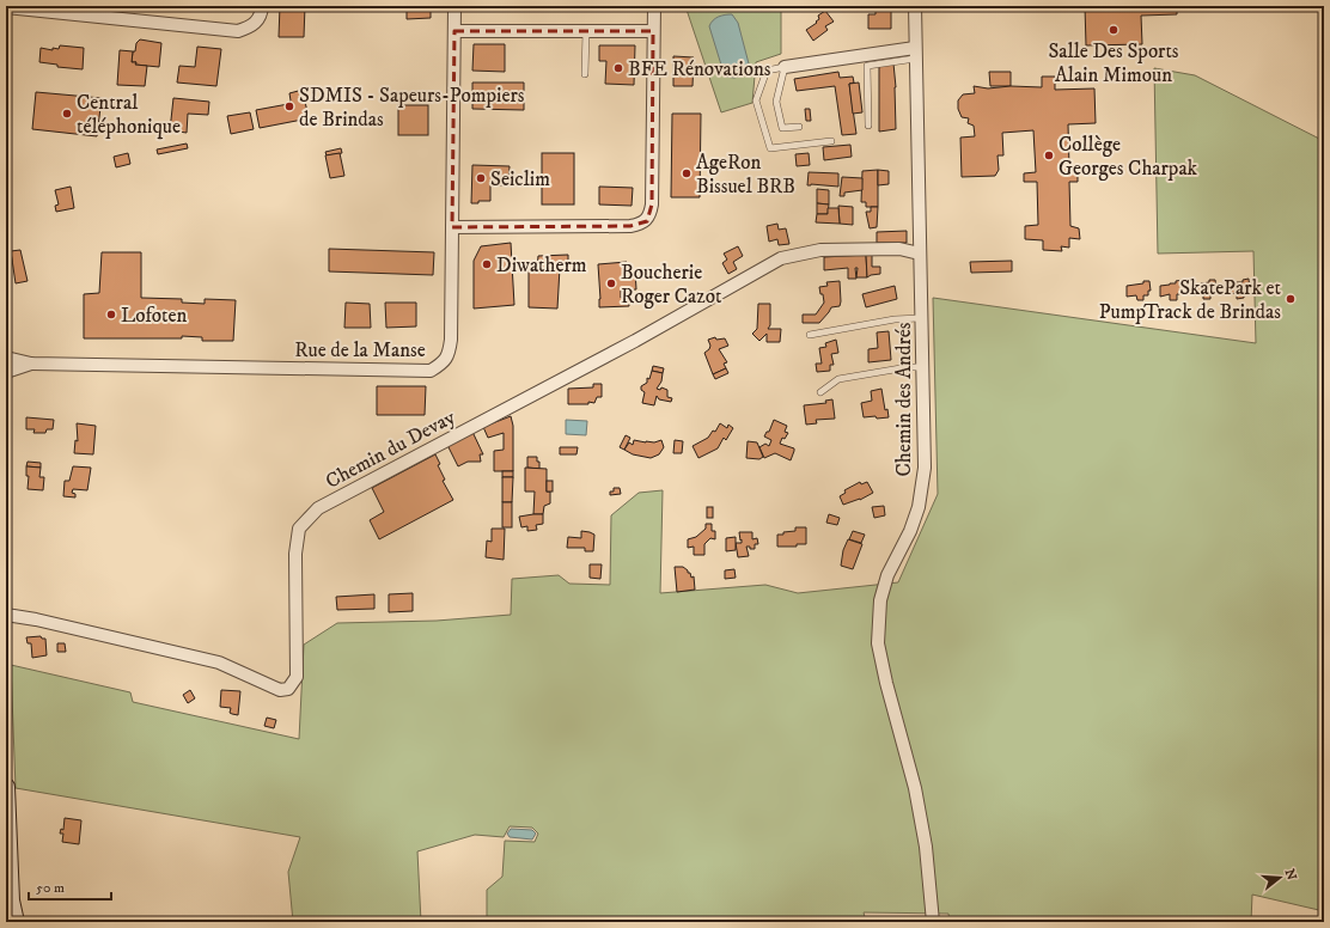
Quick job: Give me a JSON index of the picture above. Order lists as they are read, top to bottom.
{
  "streets": {
    "street": ["Rue de la Manse", "Chemin des Andrés", "Chemin du Devay"]
  },
  "crossings": [
    ["Chemin des Andrés", "Chemin du Devay"]
  ],
  "places": [
    "Salle Des Sports Alain Mimoun",
    "BFE Rénovations",
    "SDMIS - Sapeurs-Pompiers de Brindas",
    "Central téléphonique",
    "Collège Georges Charpak",
    "AgeRon Bissuel BRB",
    "Seiclim",
    "Diwatherm",
    "Boucherie Roger Cazot",
    "SkatePark et PumpTrack de Brindas",
    "Lofoten"
  ],
  "scale_bar": "50 m",
  "north": "right"
}
